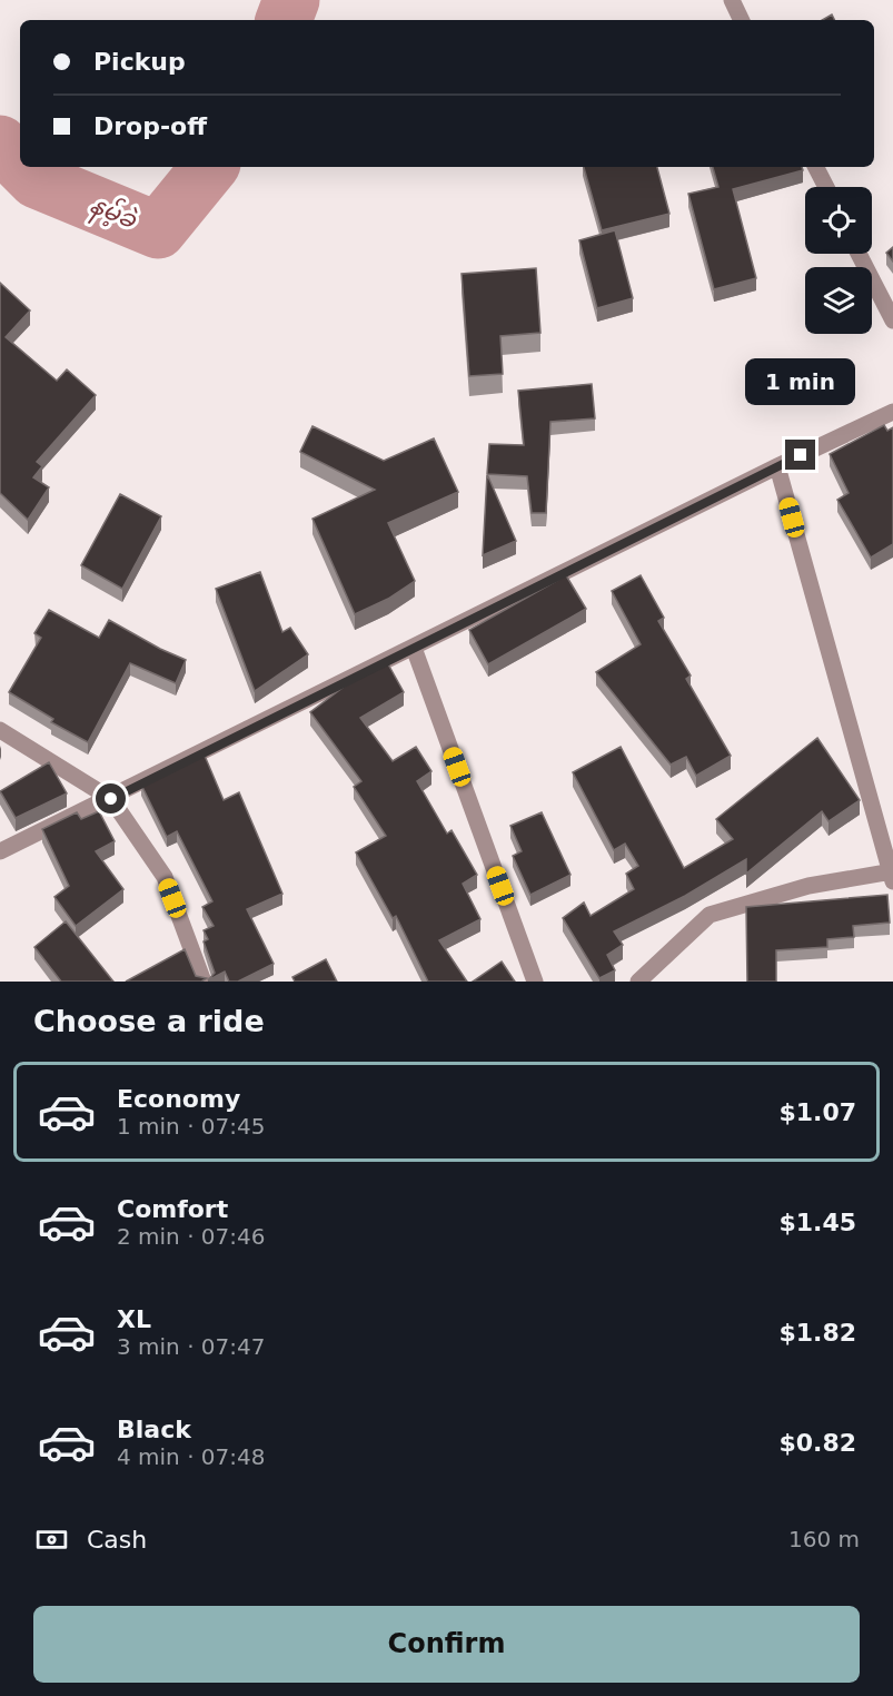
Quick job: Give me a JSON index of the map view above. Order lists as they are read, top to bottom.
{
  "water": ["နမ့်ခဲ"],
  "page": {
    "banner": ["Pickup", "Drop-off"],
    "bubble": "1 min",
    "heading": "Choose a ride",
    "list": [
      {
        "name": "Economy",
        "note": "1 min · 07:45",
        "value": "$1.07"
      },
      {
        "name": "Comfort",
        "note": "2 min · 07:46",
        "value": "$1.45"
      },
      {
        "name": "XL",
        "note": "3 min · 07:47",
        "value": "$1.82"
      },
      {
        "name": "Black",
        "note": "4 min · 07:48",
        "value": "$0.82"
      }
    ],
    "pay": ["Cash", "160 m"],
    "buttons": "Confirm"
  }
}
